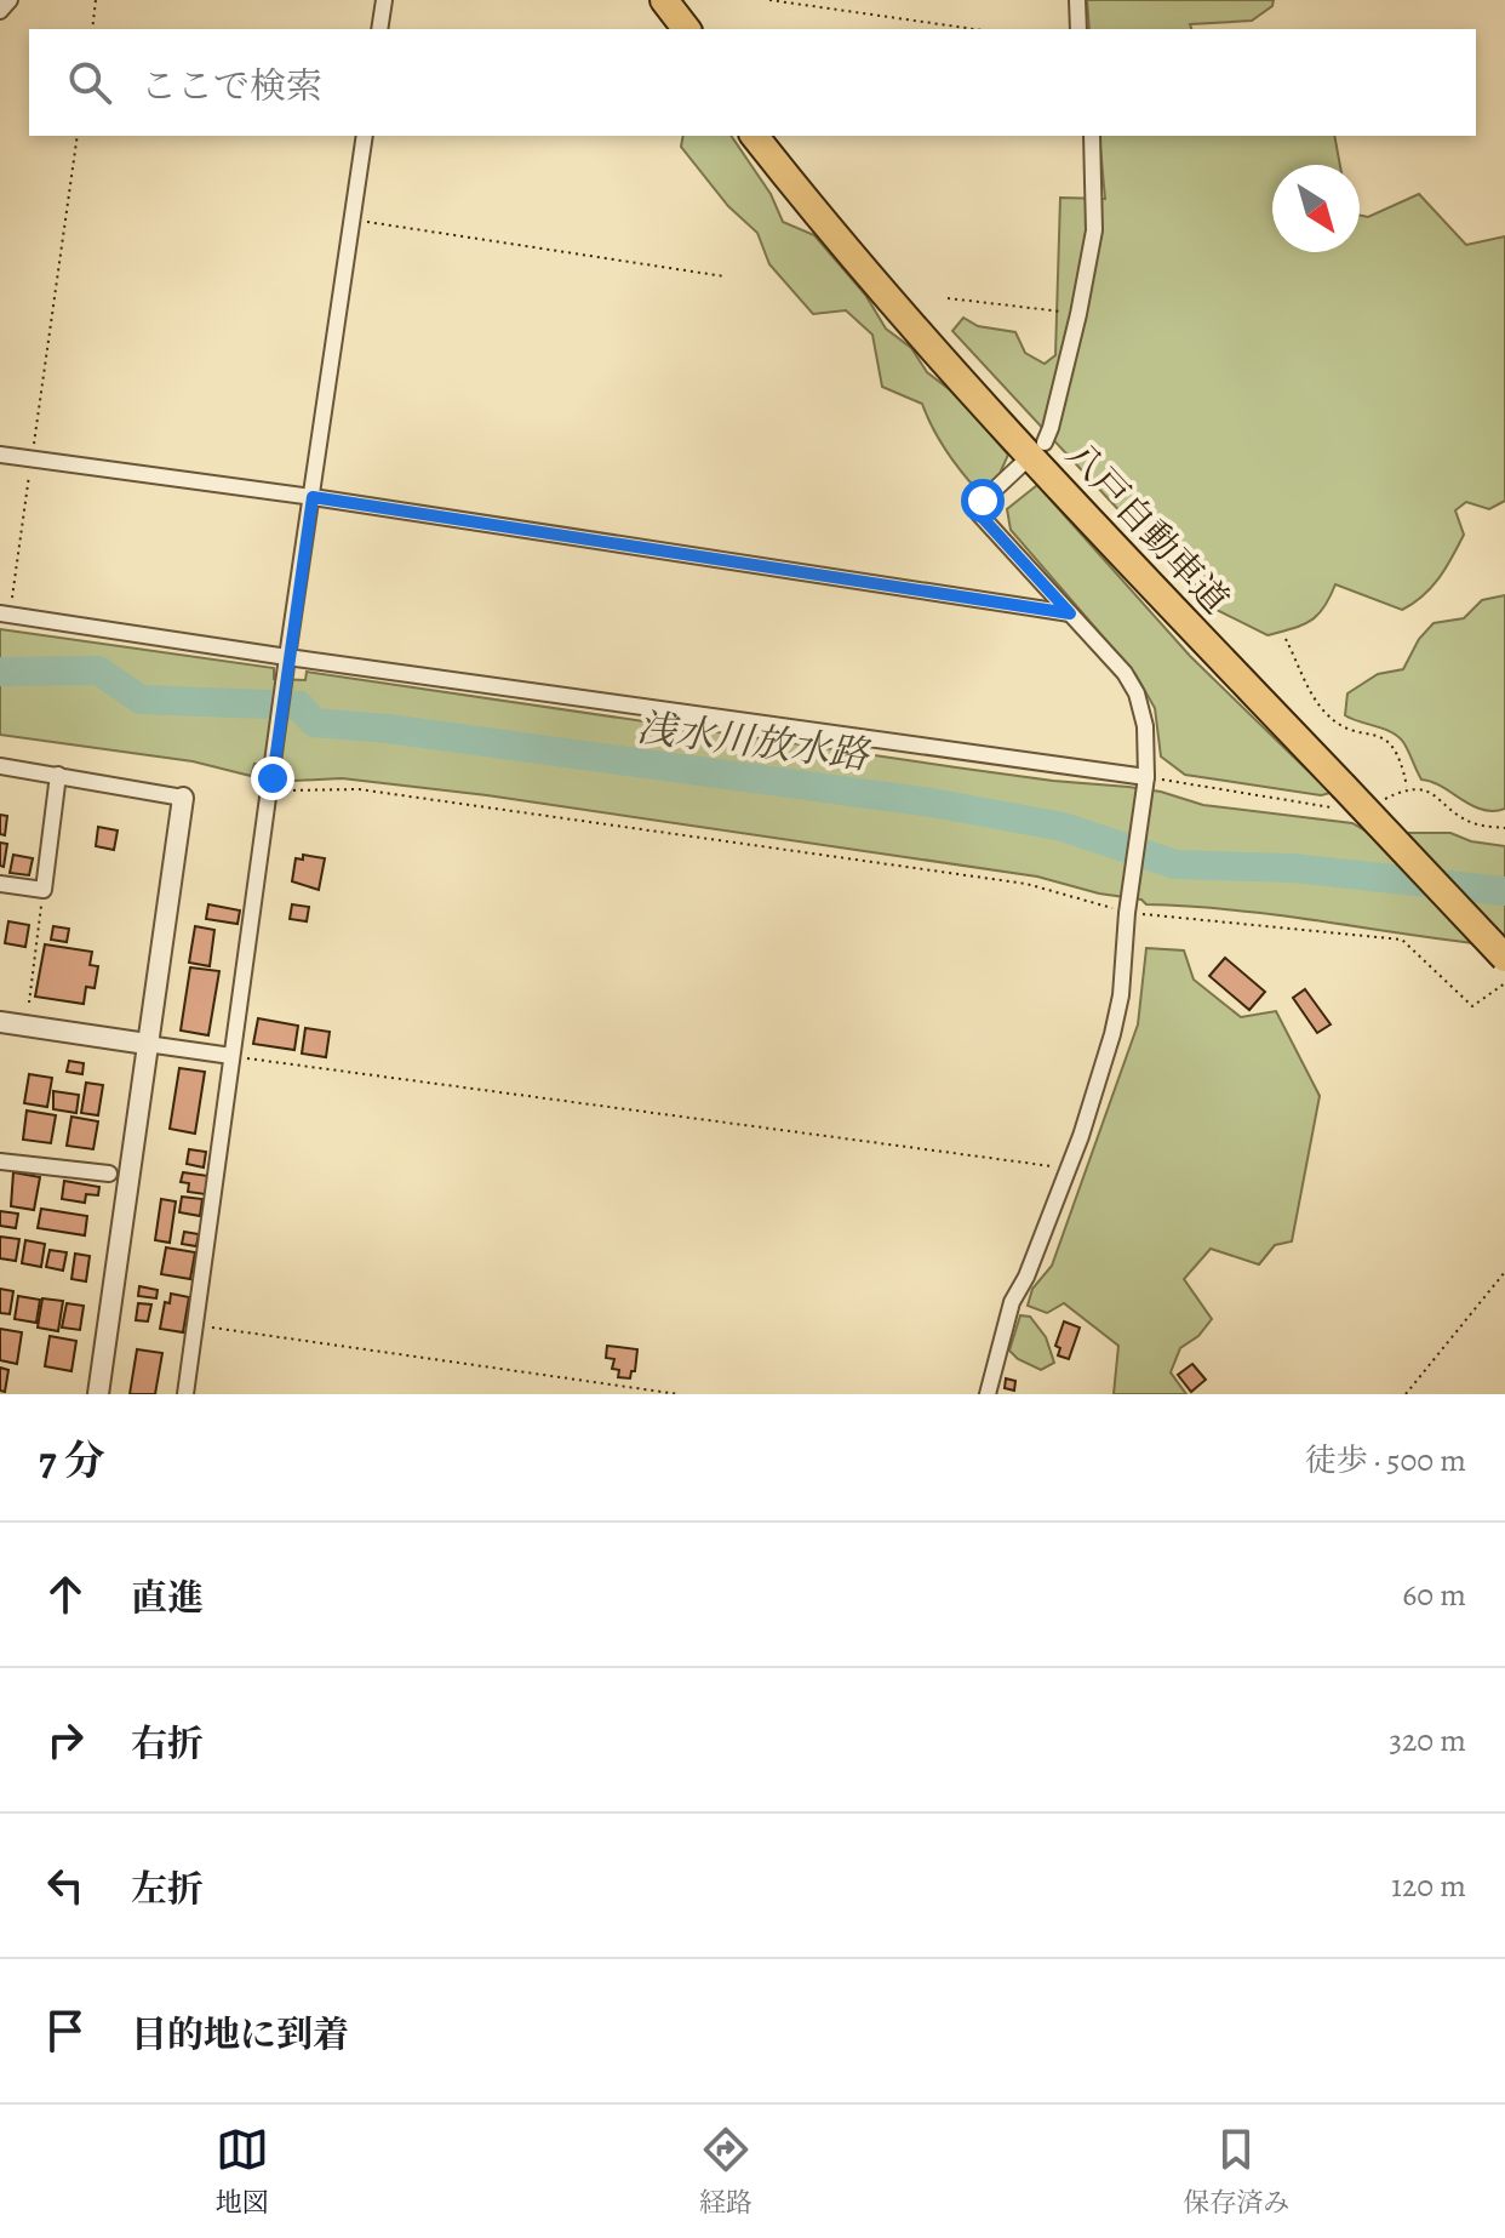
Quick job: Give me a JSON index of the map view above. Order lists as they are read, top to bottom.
{
  "streets": {
    "highway": ["八戸自動車道"]
  },
  "water": ["浅水川放水路"],
  "north": "bottom right",
  "page": {
    "search": "ここで検索",
    "heading": ["7 分", "徒歩 · 500 m"],
    "list": [
      ["直進", "60 m"],
      ["右折", "320 m"],
      ["左折", "120 m"],
      "目的地に到着"
    ],
    "nav": ["地図", "経路", "保存済み"]
  }
}
